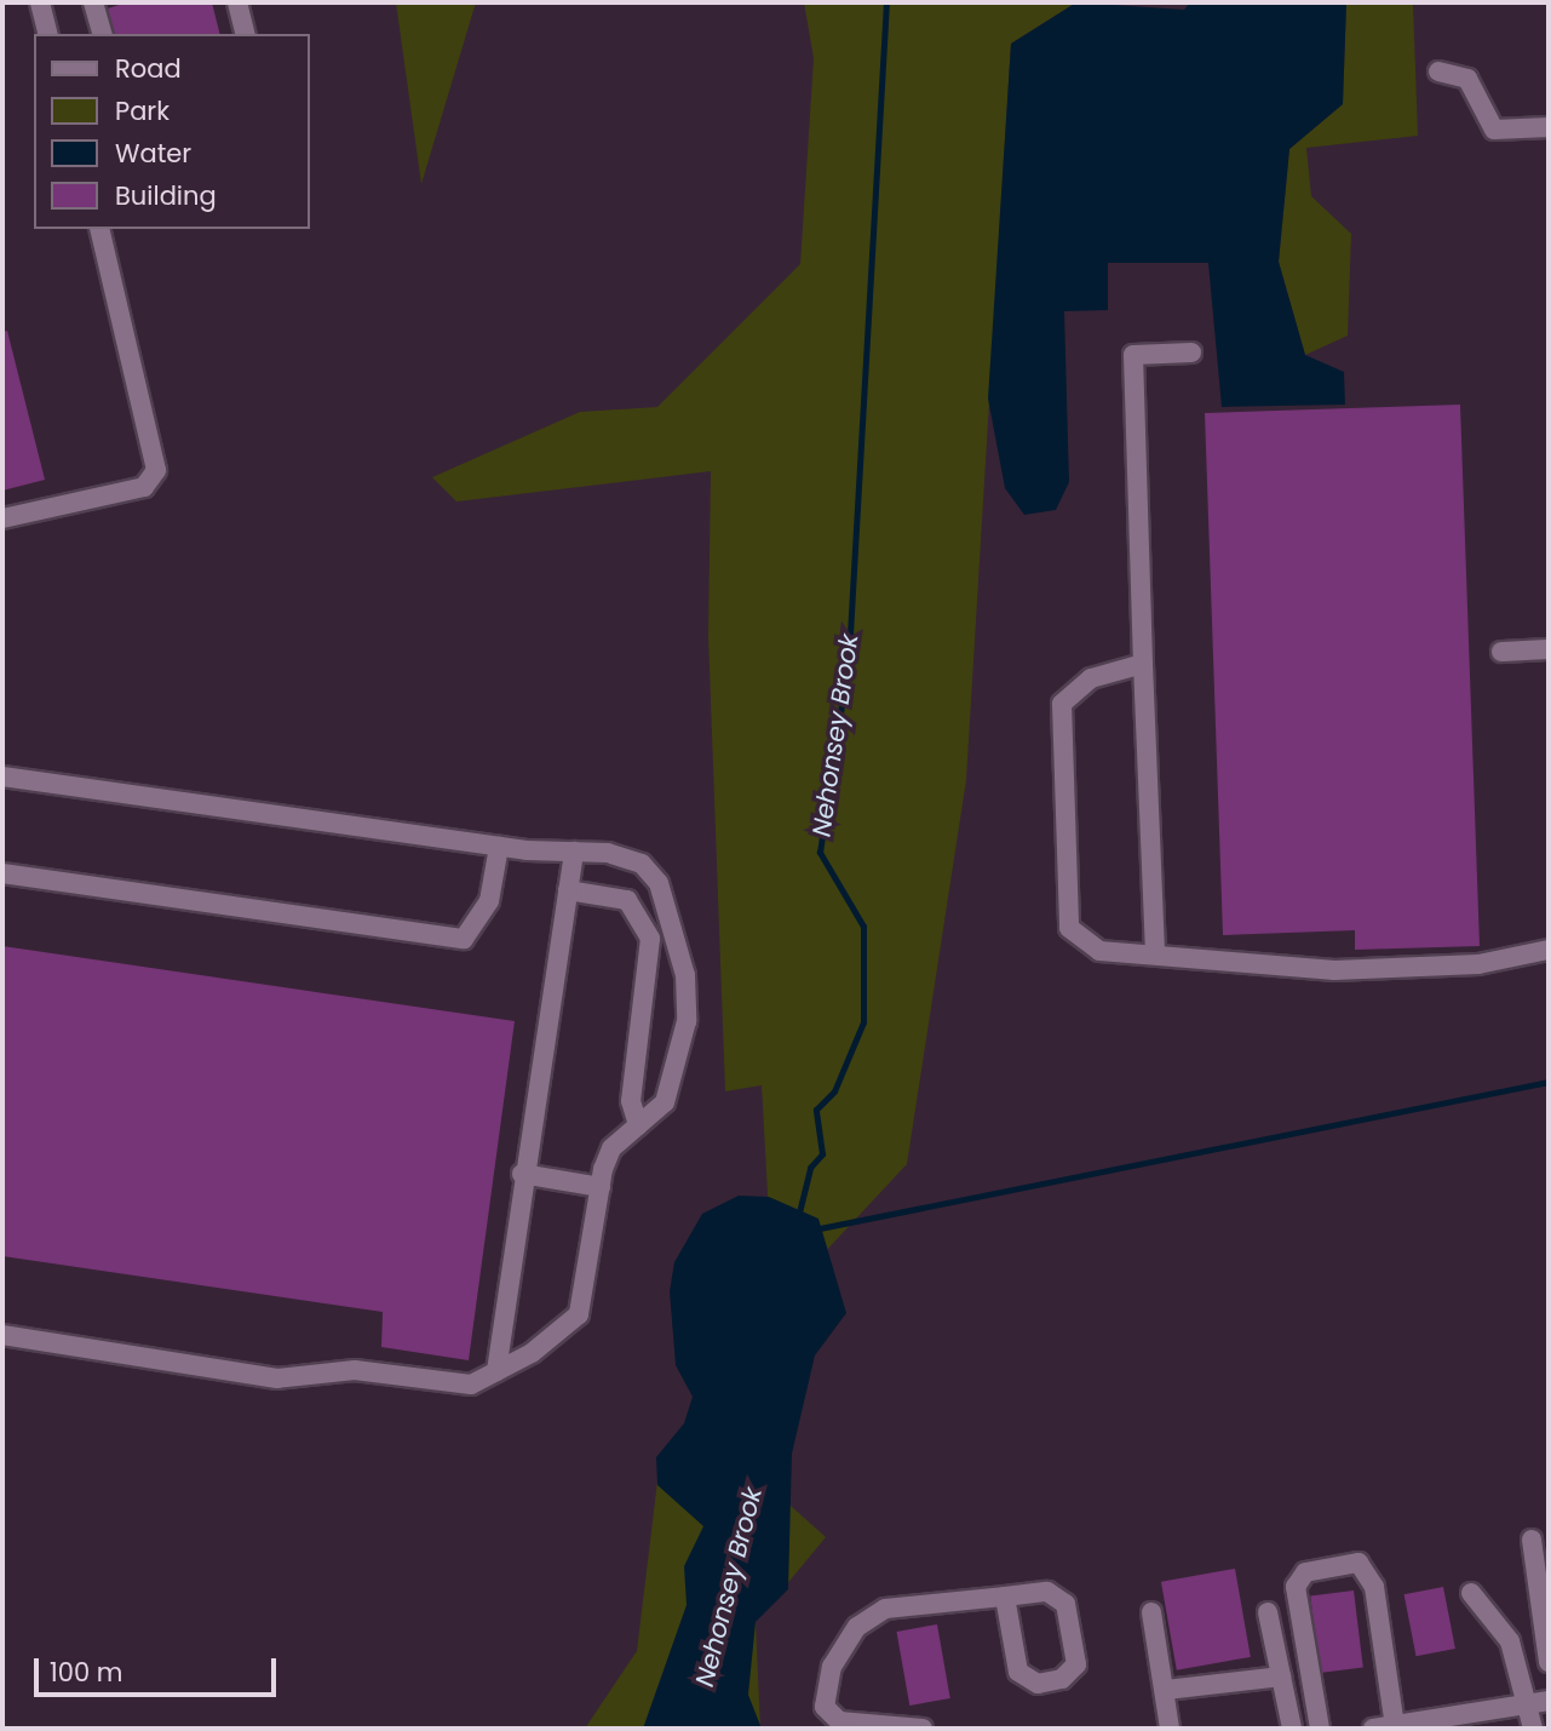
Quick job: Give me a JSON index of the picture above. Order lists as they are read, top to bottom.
{
  "water": ["Nehonsey Brook"],
  "legend": [
    "Road",
    "Park",
    "Water",
    "Building"
  ],
  "scale_bar": "100 m"
}
